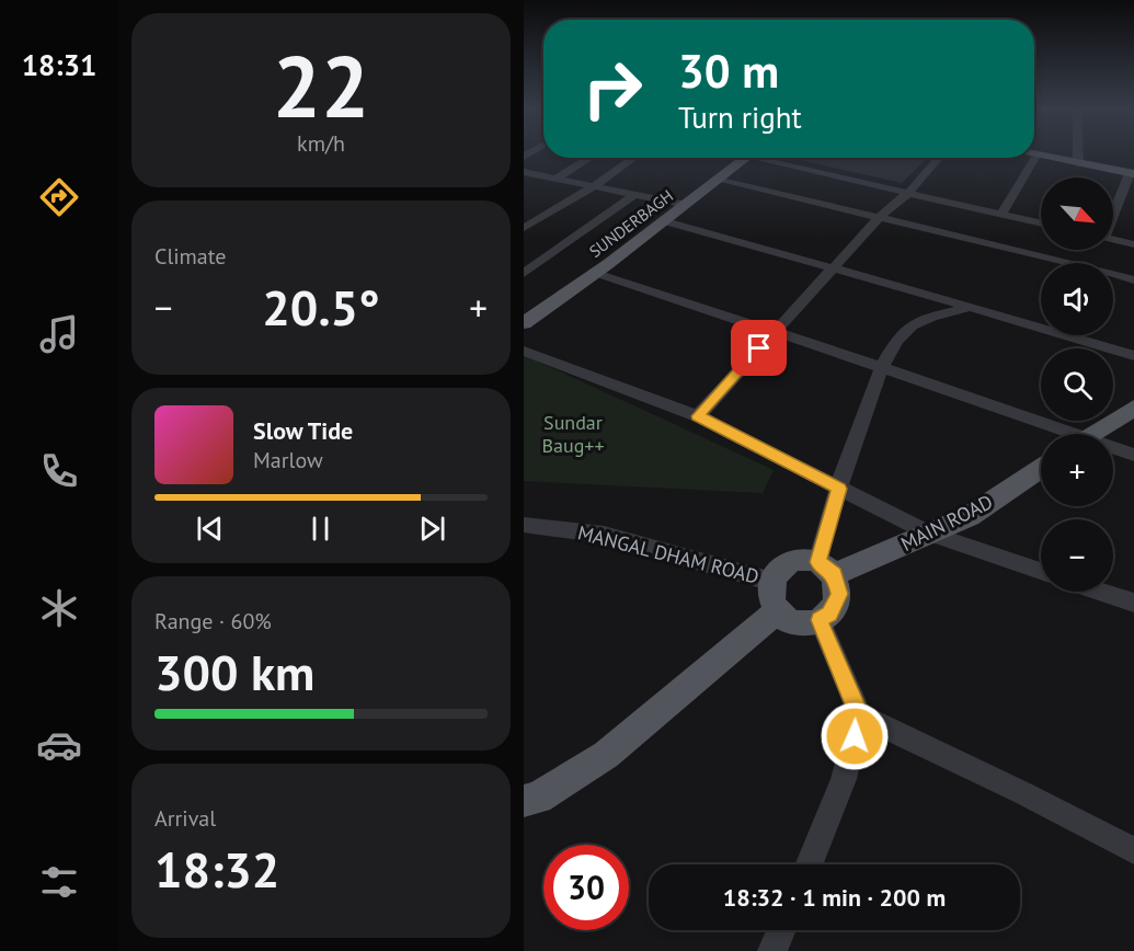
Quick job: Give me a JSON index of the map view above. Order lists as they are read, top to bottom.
{
  "streets": {
    "main road": ["SUNDERBAGH", "MAIN ROAD"],
    "street": ["MANGAL DHAM ROAD"]
  },
  "crossings": [
    ["MAIN ROAD", "MANGAL DHAM ROAD"]
  ],
  "parks": ["Sundar Baug++"],
  "north": "bottom right",
  "page": {
    "tabs": "18:31",
    "tile": [
      ["22", "km/h"],
      "Climate",
      ["Range · 60%", "300 km"],
      ["Arrival", "18:32"]
    ],
    "turn": ["30 m", "Turn right"],
    "map_buttons": ["+", "−"],
    "heat": ["−", "20.5°", "+"],
    "song": ["Slow Tide", "Marlow"],
    "limit": "30",
    "trip": "18:32 · 1 min · 200 m"
  }
}
